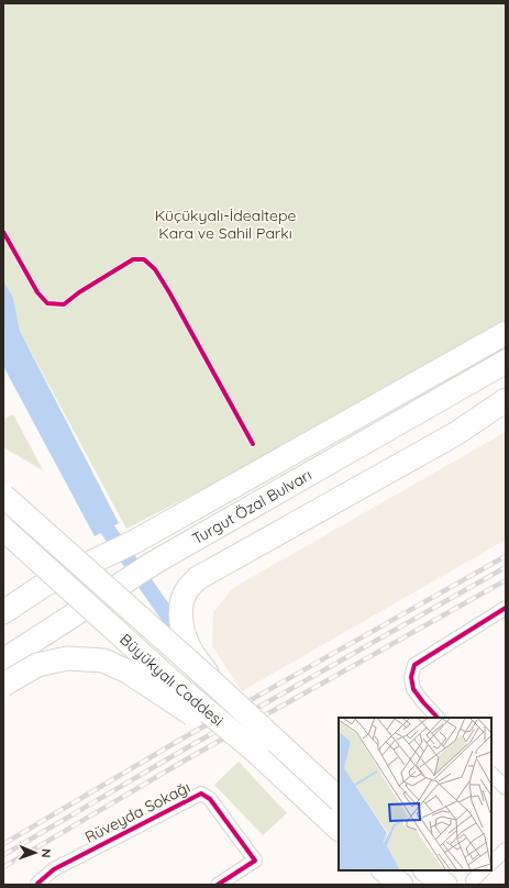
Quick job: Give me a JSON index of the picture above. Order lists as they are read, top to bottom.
{
  "streets": {
    "highway": ["Turgut Özal Bulvarı", "Büyükyalı Caddesi"],
    "street": ["Rüveyda Sokağı"]
  },
  "parks": ["Küçükyalı-İdealtepe Kara ve Sahil Parkı"],
  "north": "right"
}
